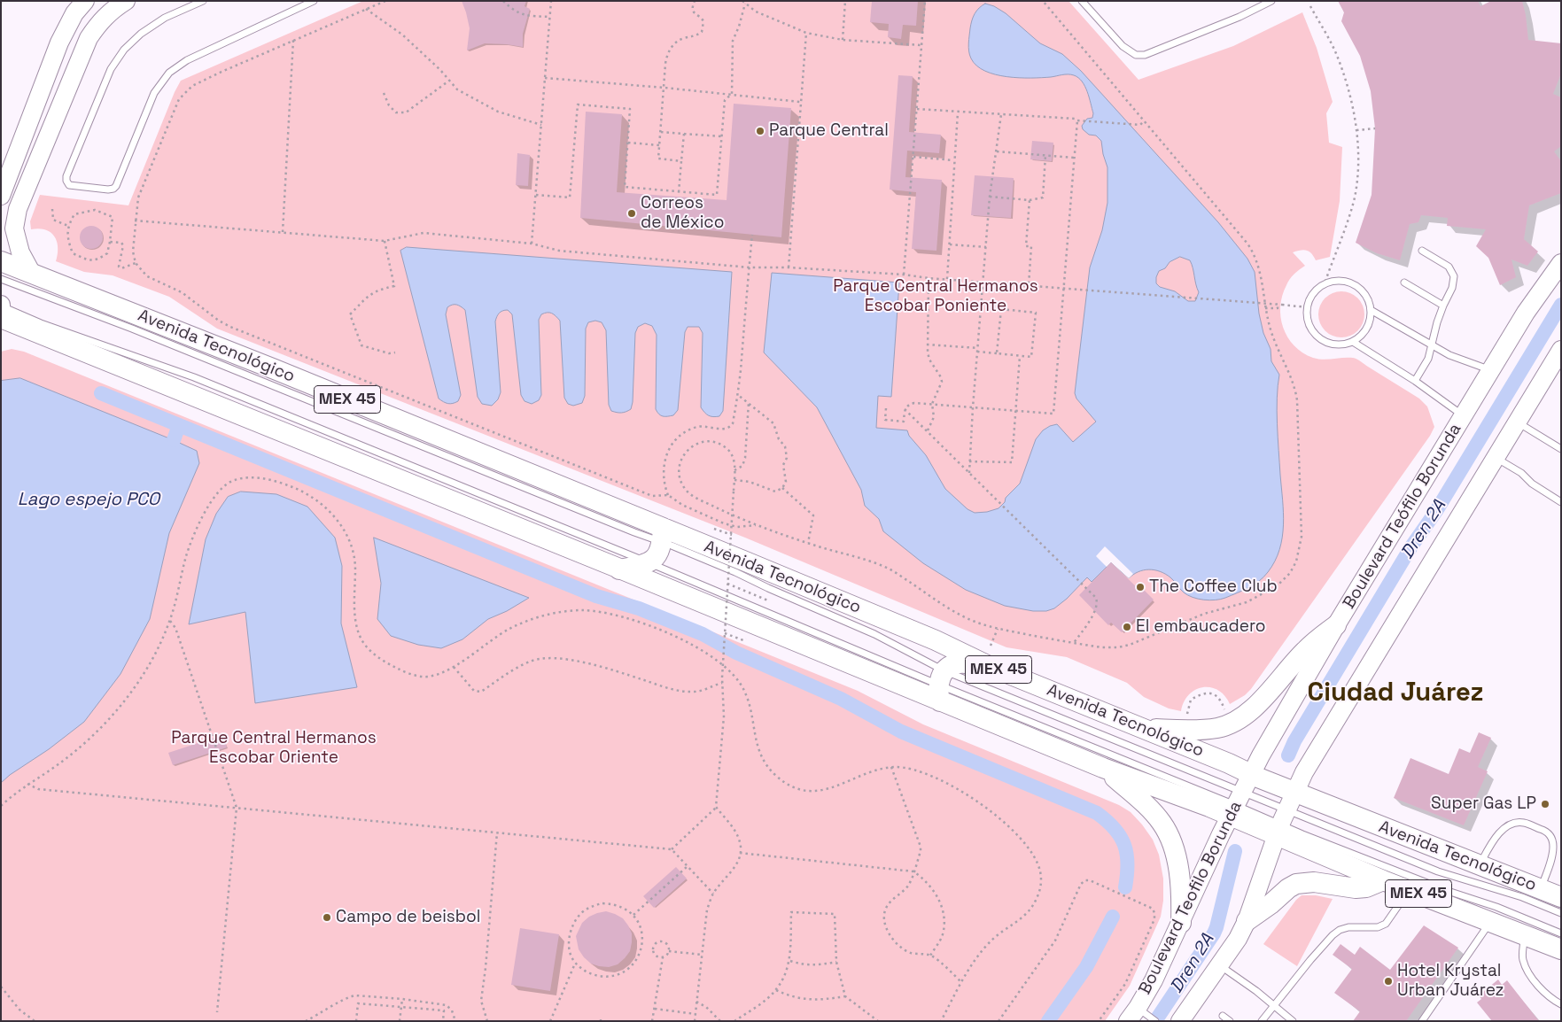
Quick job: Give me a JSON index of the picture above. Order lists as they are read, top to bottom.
{
  "streets": {
    "main road": [
      "Avenida Tecnológico",
      "MEX 45",
      "Boulevard Teófilo Borunda",
      "Boulevard Teofilo Borunda"
    ]
  },
  "crossings": [
    ["Avenida Tecnológico", "Boulevard Teófilo Borunda"],
    ["Avenida Tecnológico", "Boulevard Teofilo Borunda"],
    ["MEX 45", "Boulevard Teofilo Borunda"],
    ["Boulevard Teófilo Borunda", "Boulevard Teofilo Borunda"]
  ],
  "districts": ["Ciudad Juárez"],
  "water": ["Lago espejo PCO", "Dren 2A"],
  "parks": ["Parque Central Hermanos Escobar Poniente", "Parque Central Hermanos Escobar Oriente"],
  "places": [
    "Parque Central",
    "Correos de México",
    "The Coffee Club",
    "El embaucadero",
    "Super Gas LP",
    "Campo de beisbol",
    "Hotel Krystal Urban Juárez"
  ]
}
